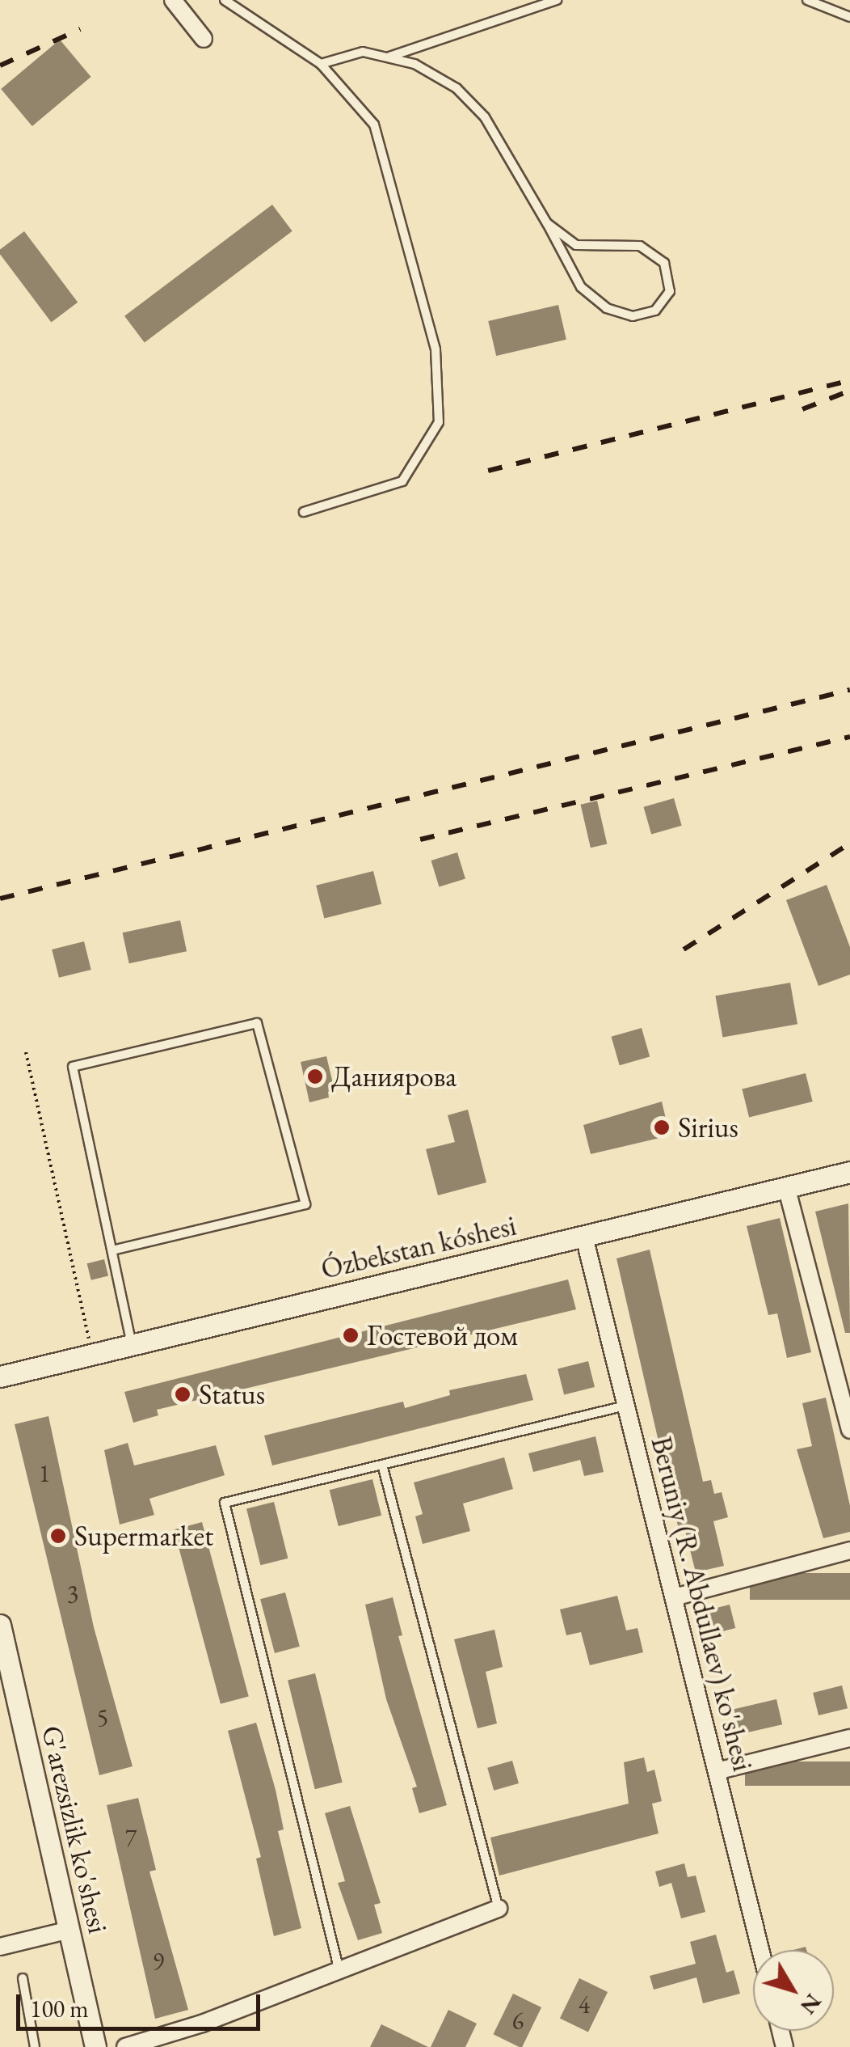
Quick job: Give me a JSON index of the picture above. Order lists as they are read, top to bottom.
{
  "streets": {
    "street": ["Ózbekstan kóshesi", "Beruniy (R. Abdullaev) ko'shesi", "G'arezsizlik ko'shesi"]
  },
  "crossings": [
    ["Ózbekstan kóshesi", "Beruniy (R. Abdullaev) ko'shesi"]
  ],
  "places": [
    "Даниярова",
    "Sirius",
    "Гостевой дом",
    "Status",
    "Supermarket"
  ],
  "house_numbers": [
    "1",
    "3",
    "5",
    "7",
    "9",
    "4",
    "6"
  ],
  "scale_bar": "100 m",
  "north": "bottom right"
}
